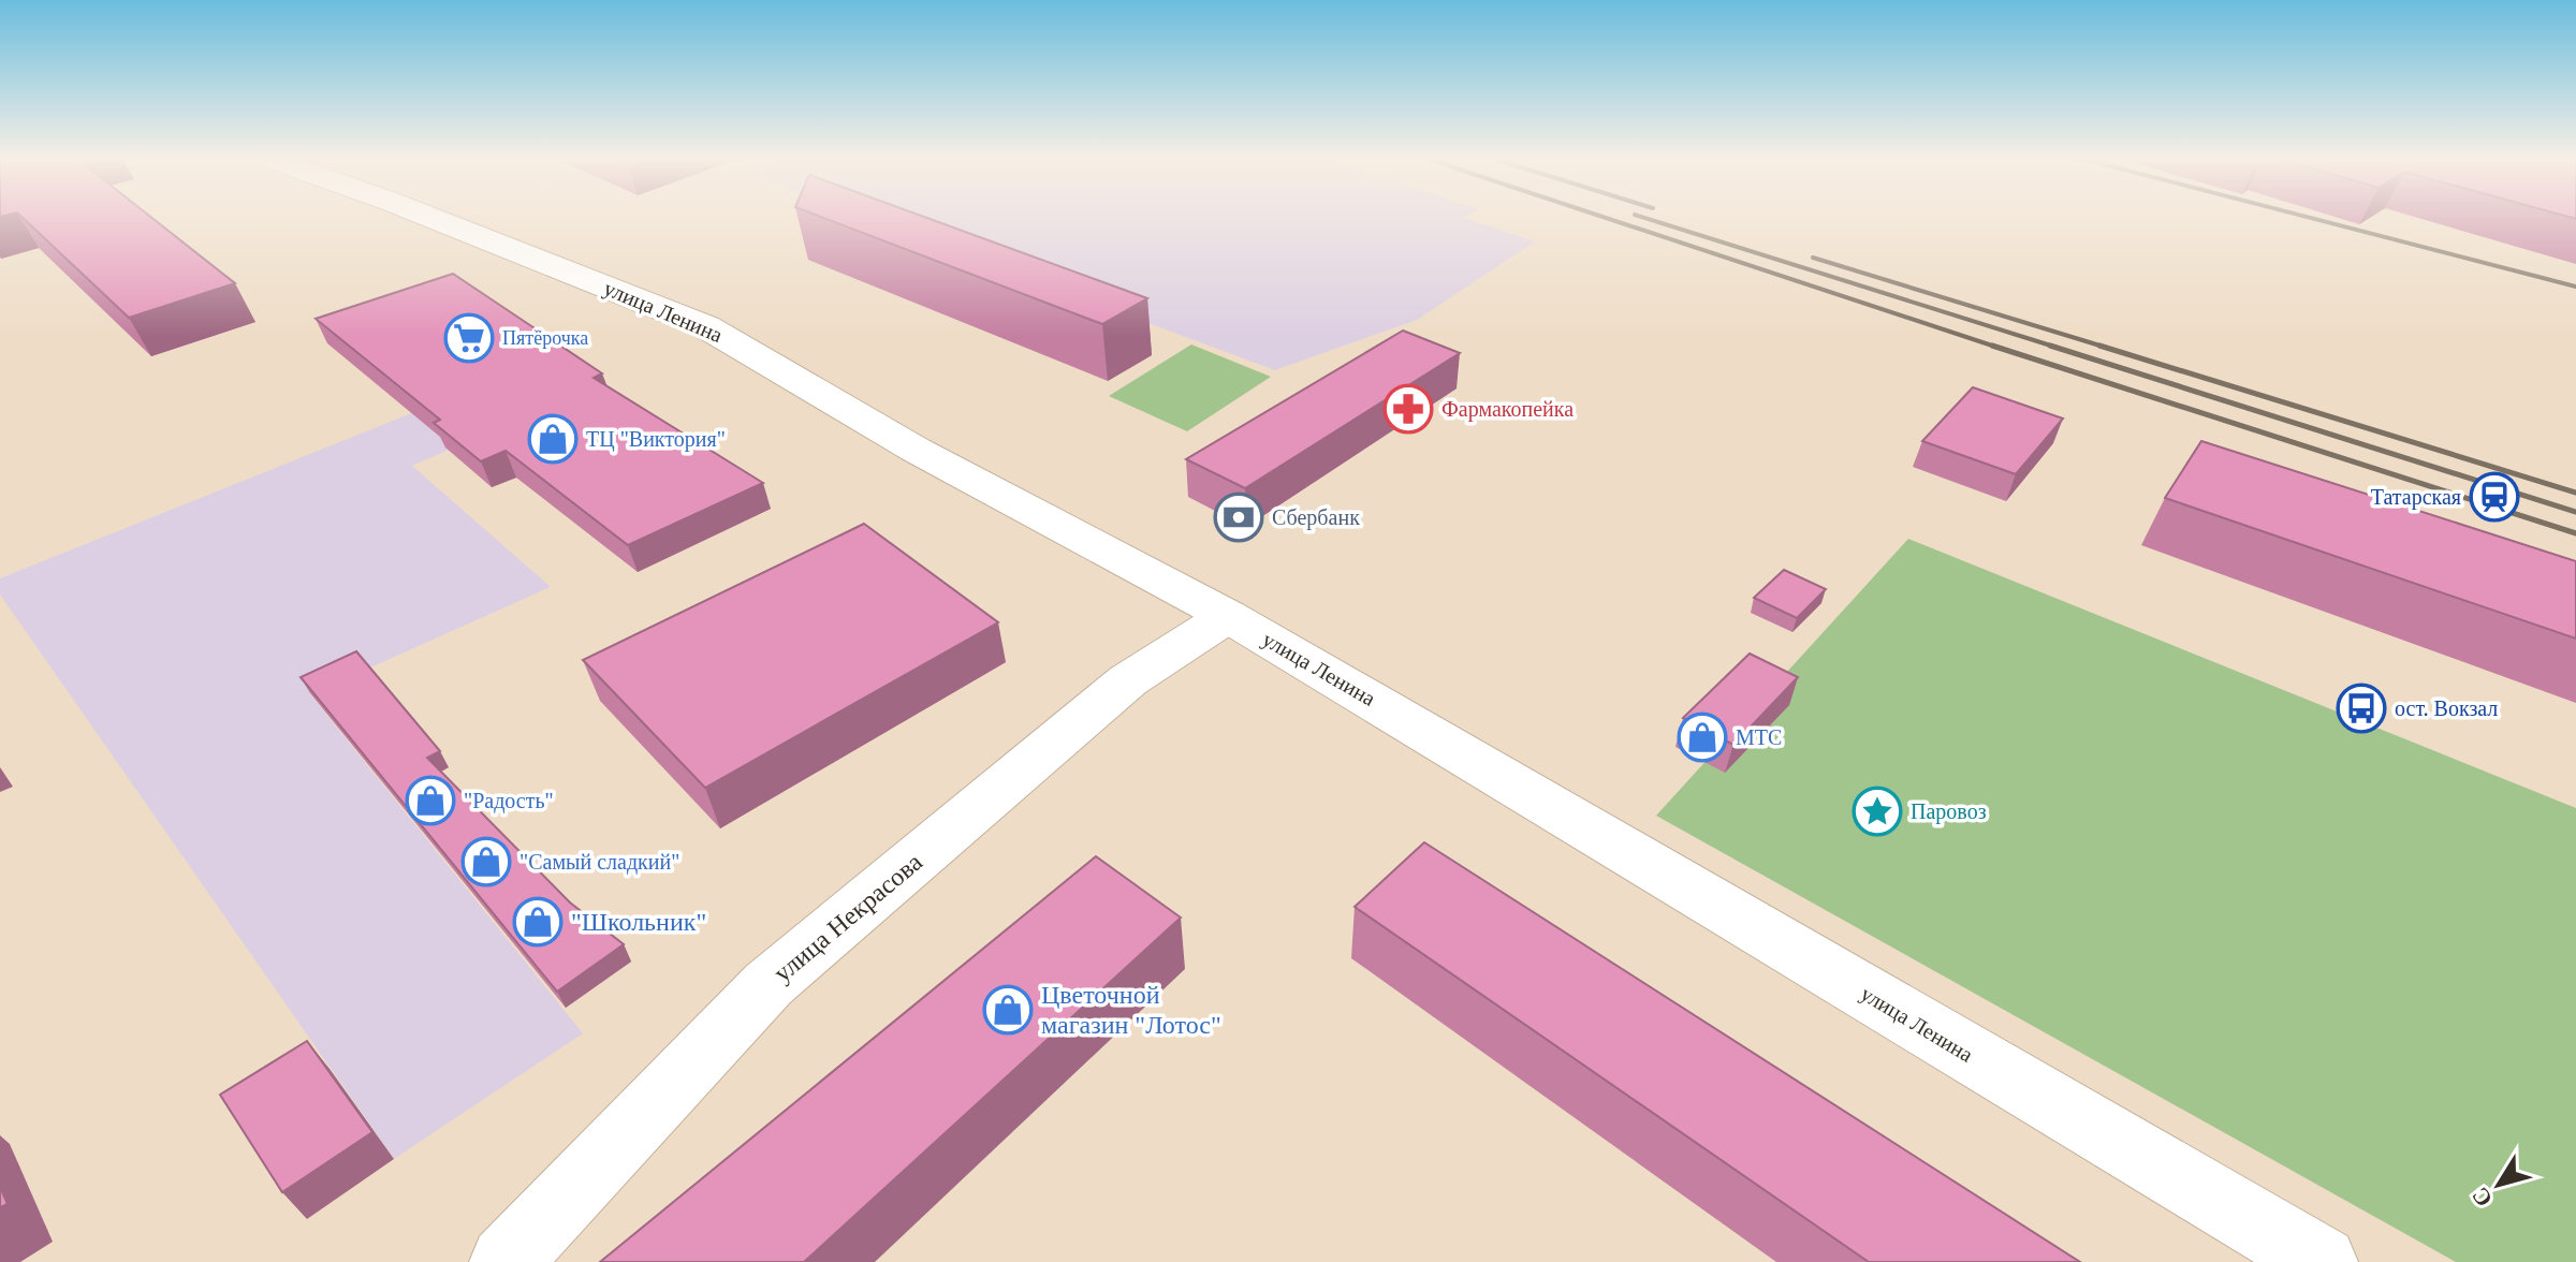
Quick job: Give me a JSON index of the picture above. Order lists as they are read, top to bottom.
{
  "streets": {
    "main road": ["улица Ленина", "улица Некрасова"]
  },
  "crossings": [
    ["улица Ленина", "улица Некрасова"]
  ],
  "places": {
    "supermarket": ["Пятёрочка"],
    "pharmacy": ["Фармакопейка"],
    "shop": [
      "ТЦ \"Виктория\"",
      "МТС",
      "\"Радость\"",
      "\"Самый сладкий\"",
      "\"Школьник\"",
      "Цветочной магазин \"Лотос\""
    ],
    "station": ["Татарская"],
    "bank": ["Сбербанк"],
    "bus stop": ["ост. Вокзал"],
    "place": ["Паровоз"]
  },
  "north": "bottom left"
}
